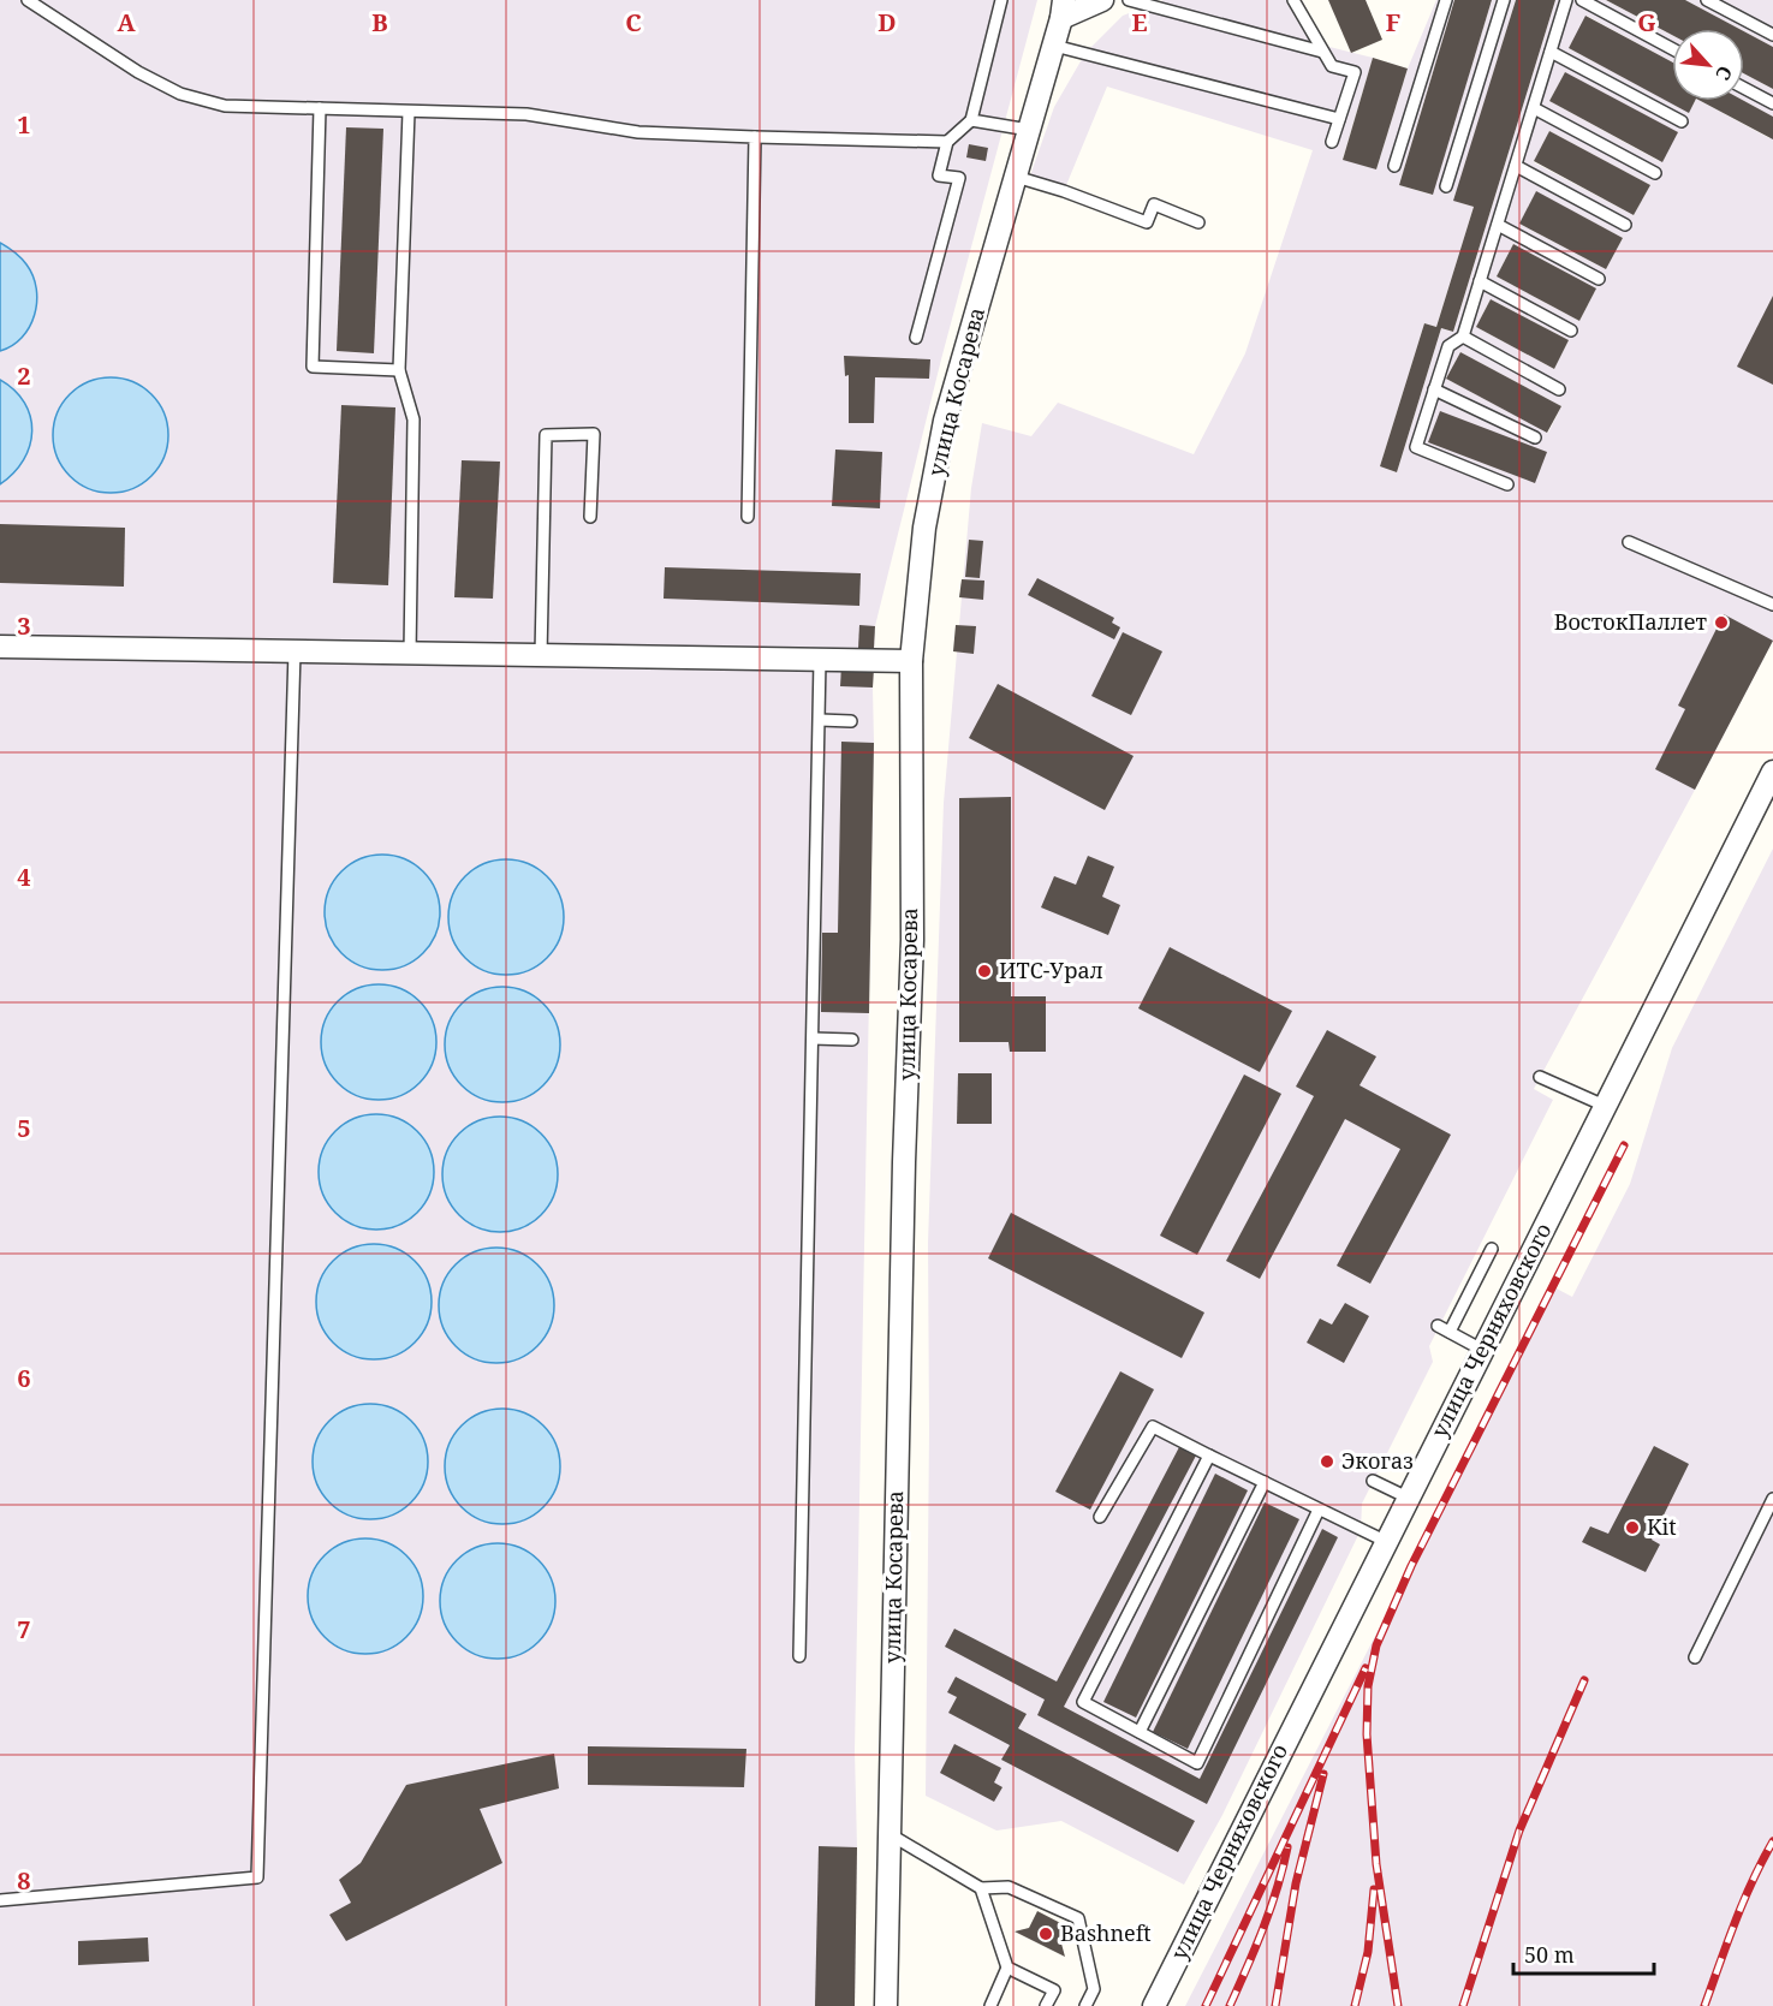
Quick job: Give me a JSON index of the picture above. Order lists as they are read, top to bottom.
{
  "streets": {
    "street": ["улица Косарева", "улица Черняховского"]
  },
  "places": [
    "ВостокПаллет",
    "ИТС-Урал",
    "Экогаз",
    "Kit",
    "Bashneft"
  ],
  "scale_bar": "50 m",
  "north": "bottom right",
  "grid": {
    "columns": [
      "A",
      "B",
      "C",
      "D",
      "E",
      "F",
      "G"
    ],
    "rows": [
      "1",
      "2",
      "3",
      "4",
      "5",
      "6",
      "7",
      "8"
    ]
  }
}
